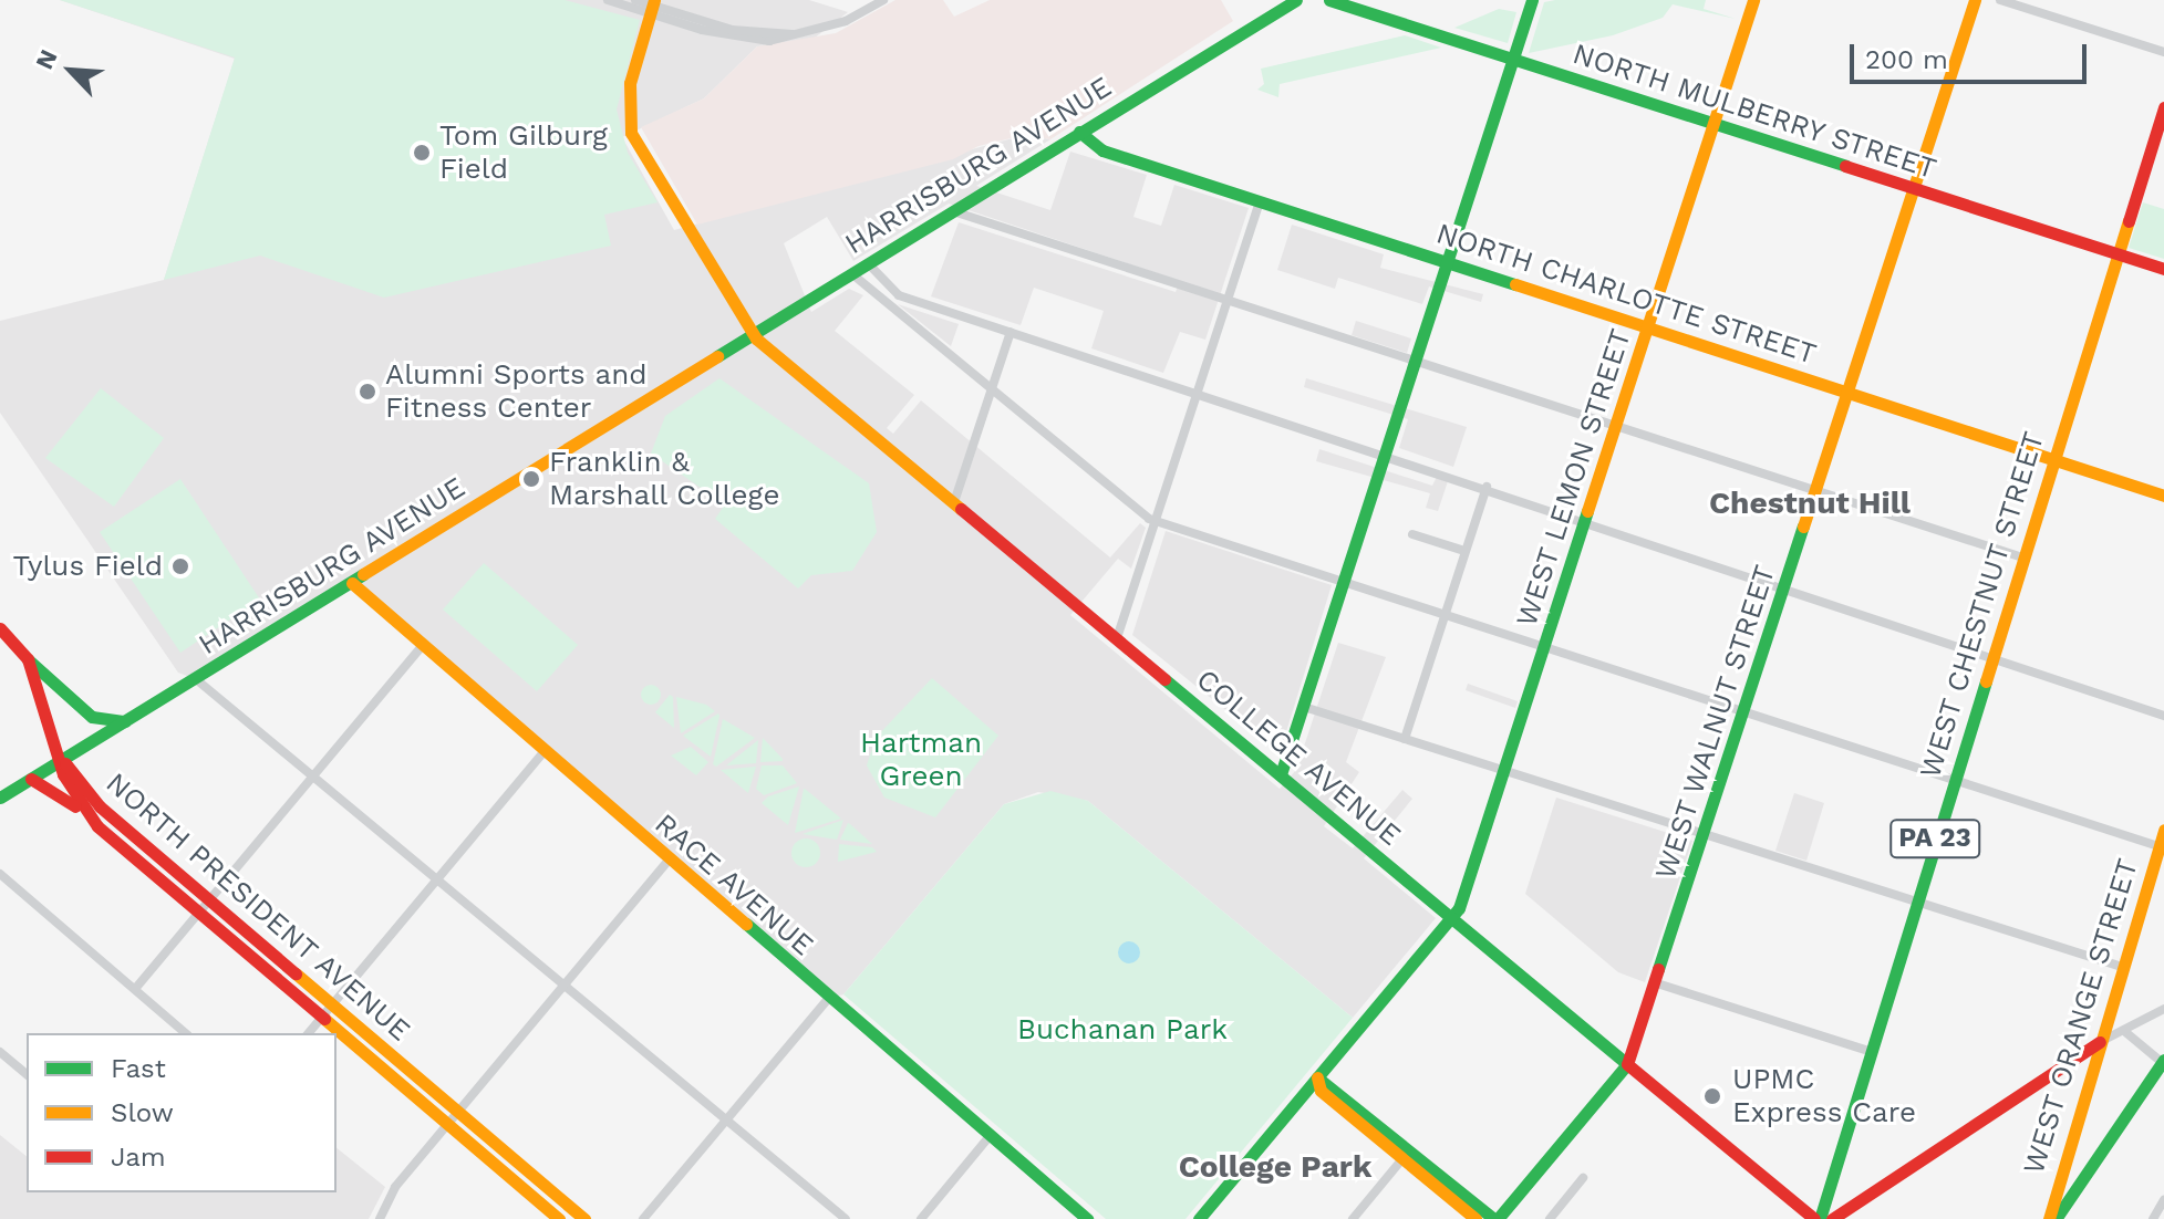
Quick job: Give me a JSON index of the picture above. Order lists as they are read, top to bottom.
{
  "streets": {
    "main road": [
      "NORTH MULBERRY STREET",
      "HARRISBURG AVENUE",
      "NORTH CHARLOTTE STREET",
      "WEST LEMON STREET",
      "WEST CHESTNUT STREET",
      "WEST WALNUT STREET",
      "COLLEGE AVENUE",
      "PA 23",
      "RACE AVENUE",
      "NORTH PRESIDENT AVENUE",
      "WEST ORANGE STREET"
    ]
  },
  "crossings": [
    ["NORTH MULBERRY STREET", "WEST LEMON STREET"],
    ["NORTH MULBERRY STREET", "WEST CHESTNUT STREET"],
    ["NORTH MULBERRY STREET", "WEST WALNUT STREET"],
    ["HARRISBURG AVENUE", "NORTH CHARLOTTE STREET"],
    ["HARRISBURG AVENUE", "COLLEGE AVENUE"],
    ["HARRISBURG AVENUE", "RACE AVENUE"],
    ["HARRISBURG AVENUE", "NORTH PRESIDENT AVENUE"],
    ["NORTH CHARLOTTE STREET", "WEST LEMON STREET"],
    ["NORTH CHARLOTTE STREET", "WEST CHESTNUT STREET"],
    ["NORTH CHARLOTTE STREET", "WEST WALNUT STREET"],
    ["WEST LEMON STREET", "COLLEGE AVENUE"],
    ["WEST CHESTNUT STREET", "COLLEGE AVENUE"],
    ["WEST WALNUT STREET", "COLLEGE AVENUE"]
  ],
  "districts": ["Chestnut Hill", "College Park"],
  "parks": ["Hartman Green", "Buchanan Park"],
  "places": [
    "Tom Gilburg Field",
    "Alumni Sports and Fitness Center",
    "Franklin & Marshall College",
    "Tylus Field",
    "UPMC Express Care"
  ],
  "legend": ["Fast", "Slow", "Jam"],
  "scale_bar": "200 m",
  "north": "top left"
}
